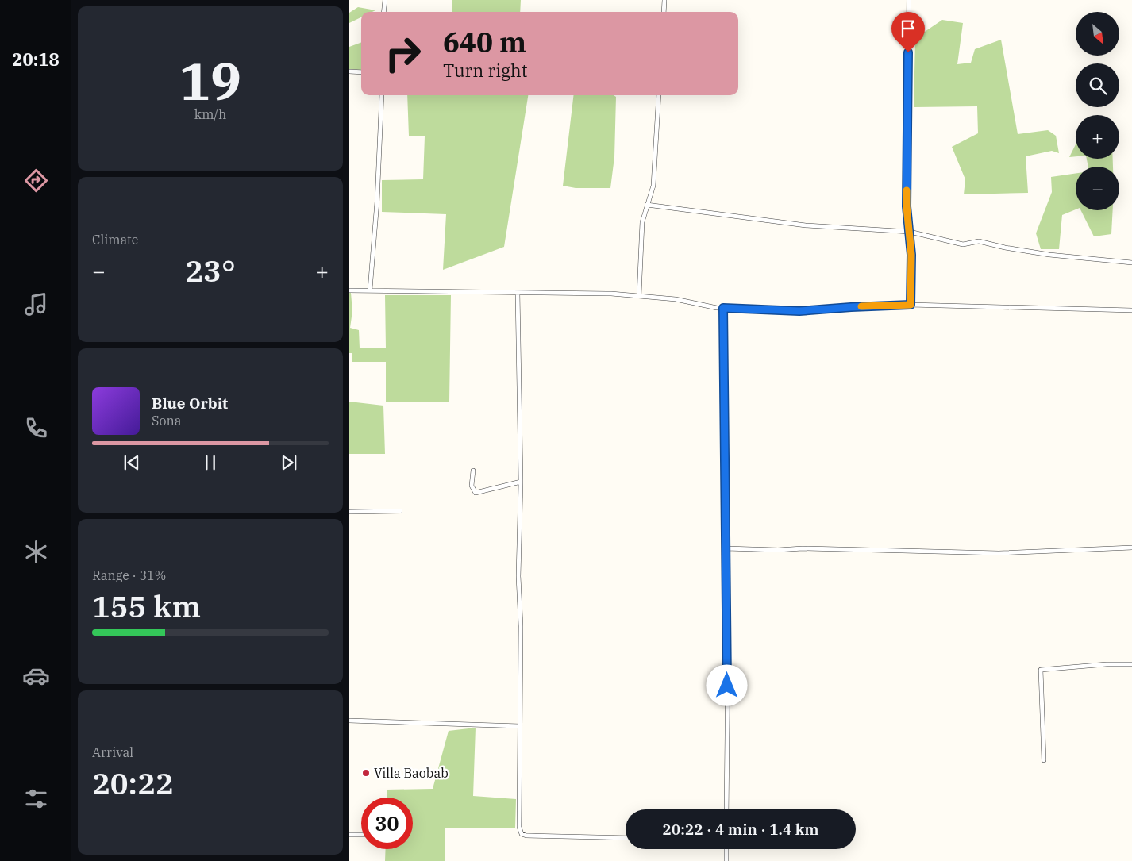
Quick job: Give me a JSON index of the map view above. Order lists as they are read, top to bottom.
{
  "places": ["Villa Baobab"],
  "north": "bottom right",
  "page": {
    "tabs": "20:18",
    "tile": [
      ["19", "km/h"],
      "Climate",
      ["Range · 31%", "155 km"],
      ["Arrival", "20:22"]
    ],
    "map_buttons": ["+", "−"],
    "turn": ["640 m", "Turn right"],
    "heat": ["−", "23°", "+"],
    "song": ["Blue Orbit", "Sona"],
    "limit": "30",
    "trip": "20:22 · 4 min · 1.4 km"
  }
}
